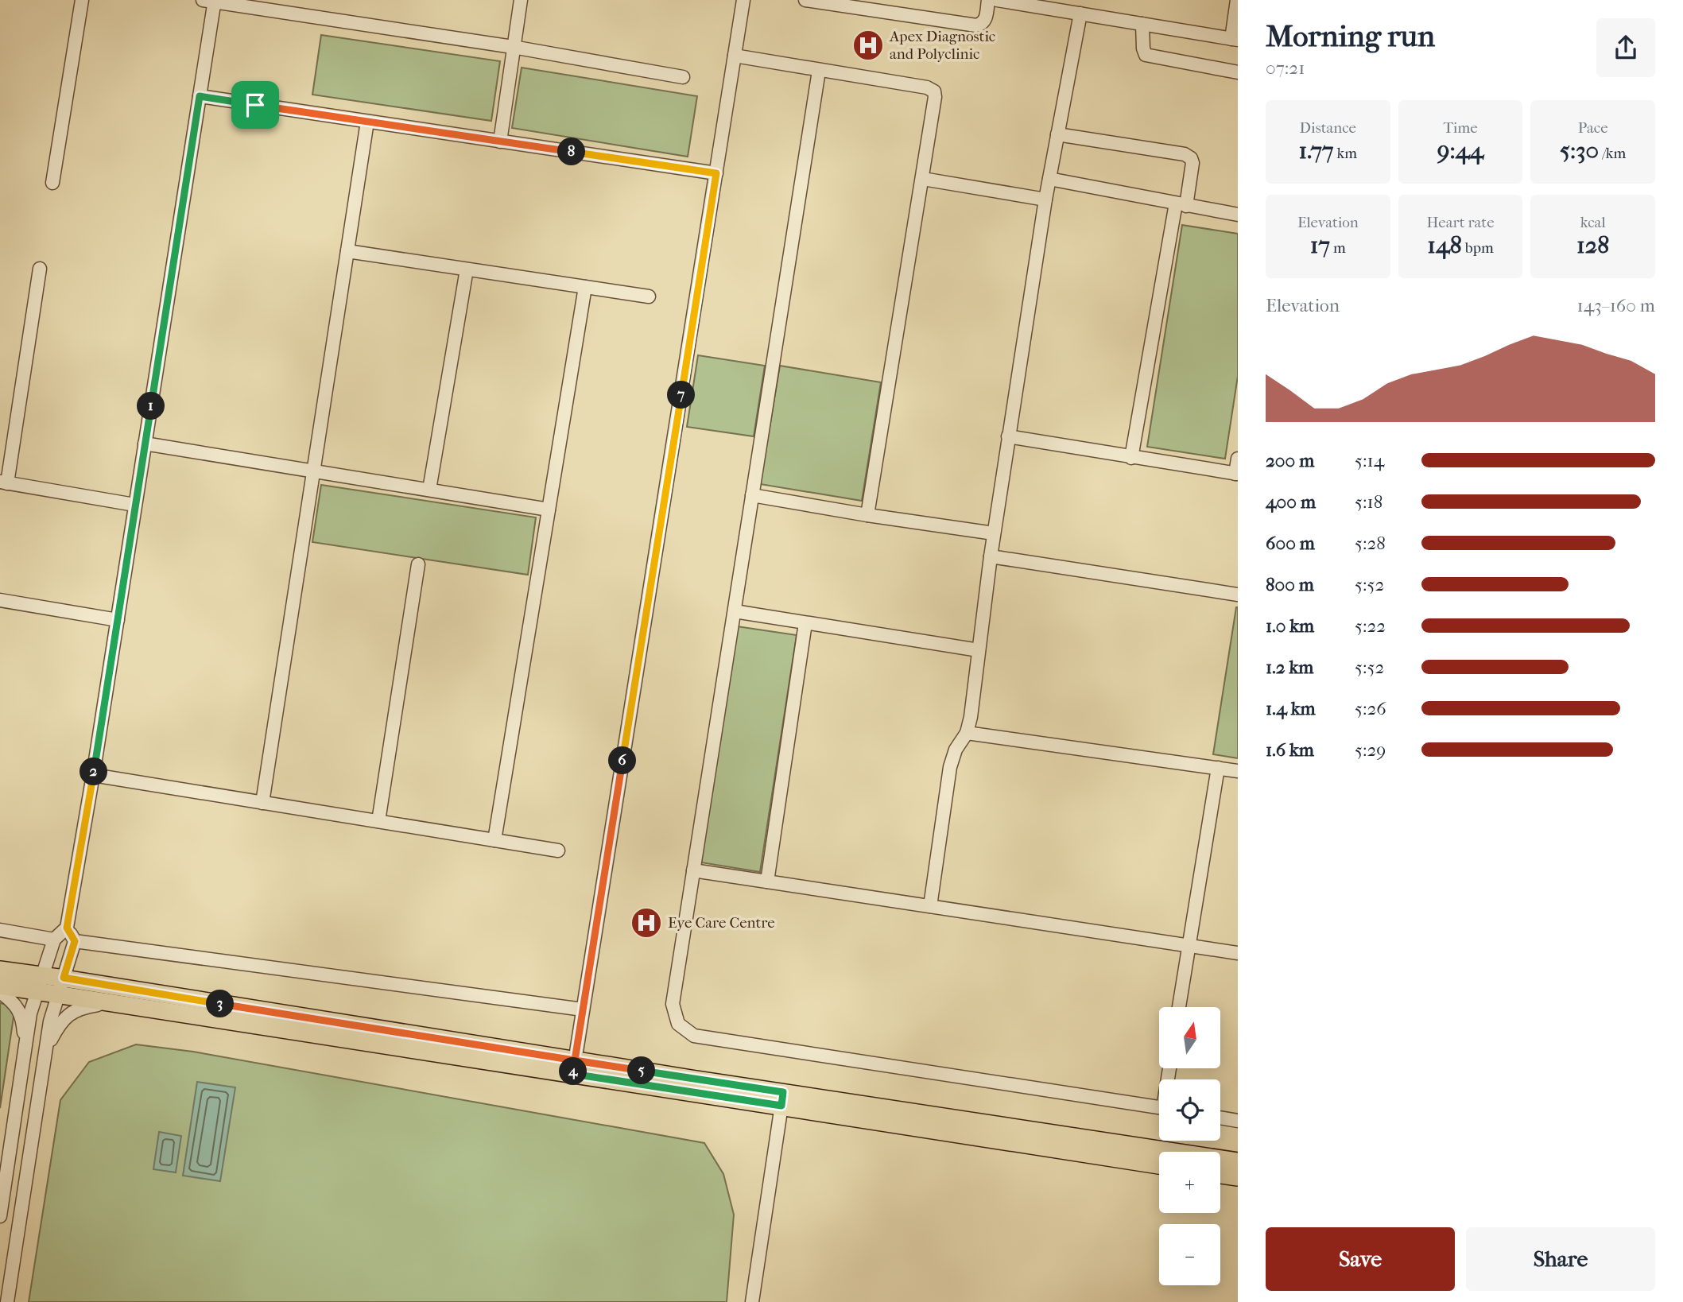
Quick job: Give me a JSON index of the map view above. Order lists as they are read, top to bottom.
{
  "places": {
    "hospital": ["Apex Diagnostic and Polyclinic", "Eye Care Centre"]
  },
  "north": "top",
  "page": {
    "heading": ["Morning run", "07:21"],
    "stats": [
      ["Distance", "1.77 km"],
      ["Time", "9:44"],
      ["Pace", "5:30 /km"],
      ["Elevation", "17 m"],
      ["Heart rate", "148 bpm"],
      ["kcal", "128"]
    ],
    "pins": [
      "8",
      "7",
      "1",
      "6",
      "2",
      "3",
      "5",
      "4"
    ],
    "chart": ["Elevation", "143–160 m"],
    "list": [
      {
        "name": "200 m",
        "note": "5:14"
      },
      {
        "name": "400 m",
        "note": "5:18"
      },
      {
        "name": "600 m",
        "note": "5:28"
      },
      {
        "name": "800 m",
        "note": "5:52"
      },
      {
        "name": "1.0 km",
        "note": "5:22"
      },
      {
        "name": "1.2 km",
        "note": "5:52"
      },
      {
        "name": "1.4 km",
        "note": "5:26"
      },
      {
        "name": "1.6 km",
        "note": "5:29"
      }
    ],
    "map_buttons": ["+", "−"],
    "buttons": ["Save", "Share"]
  }
}
